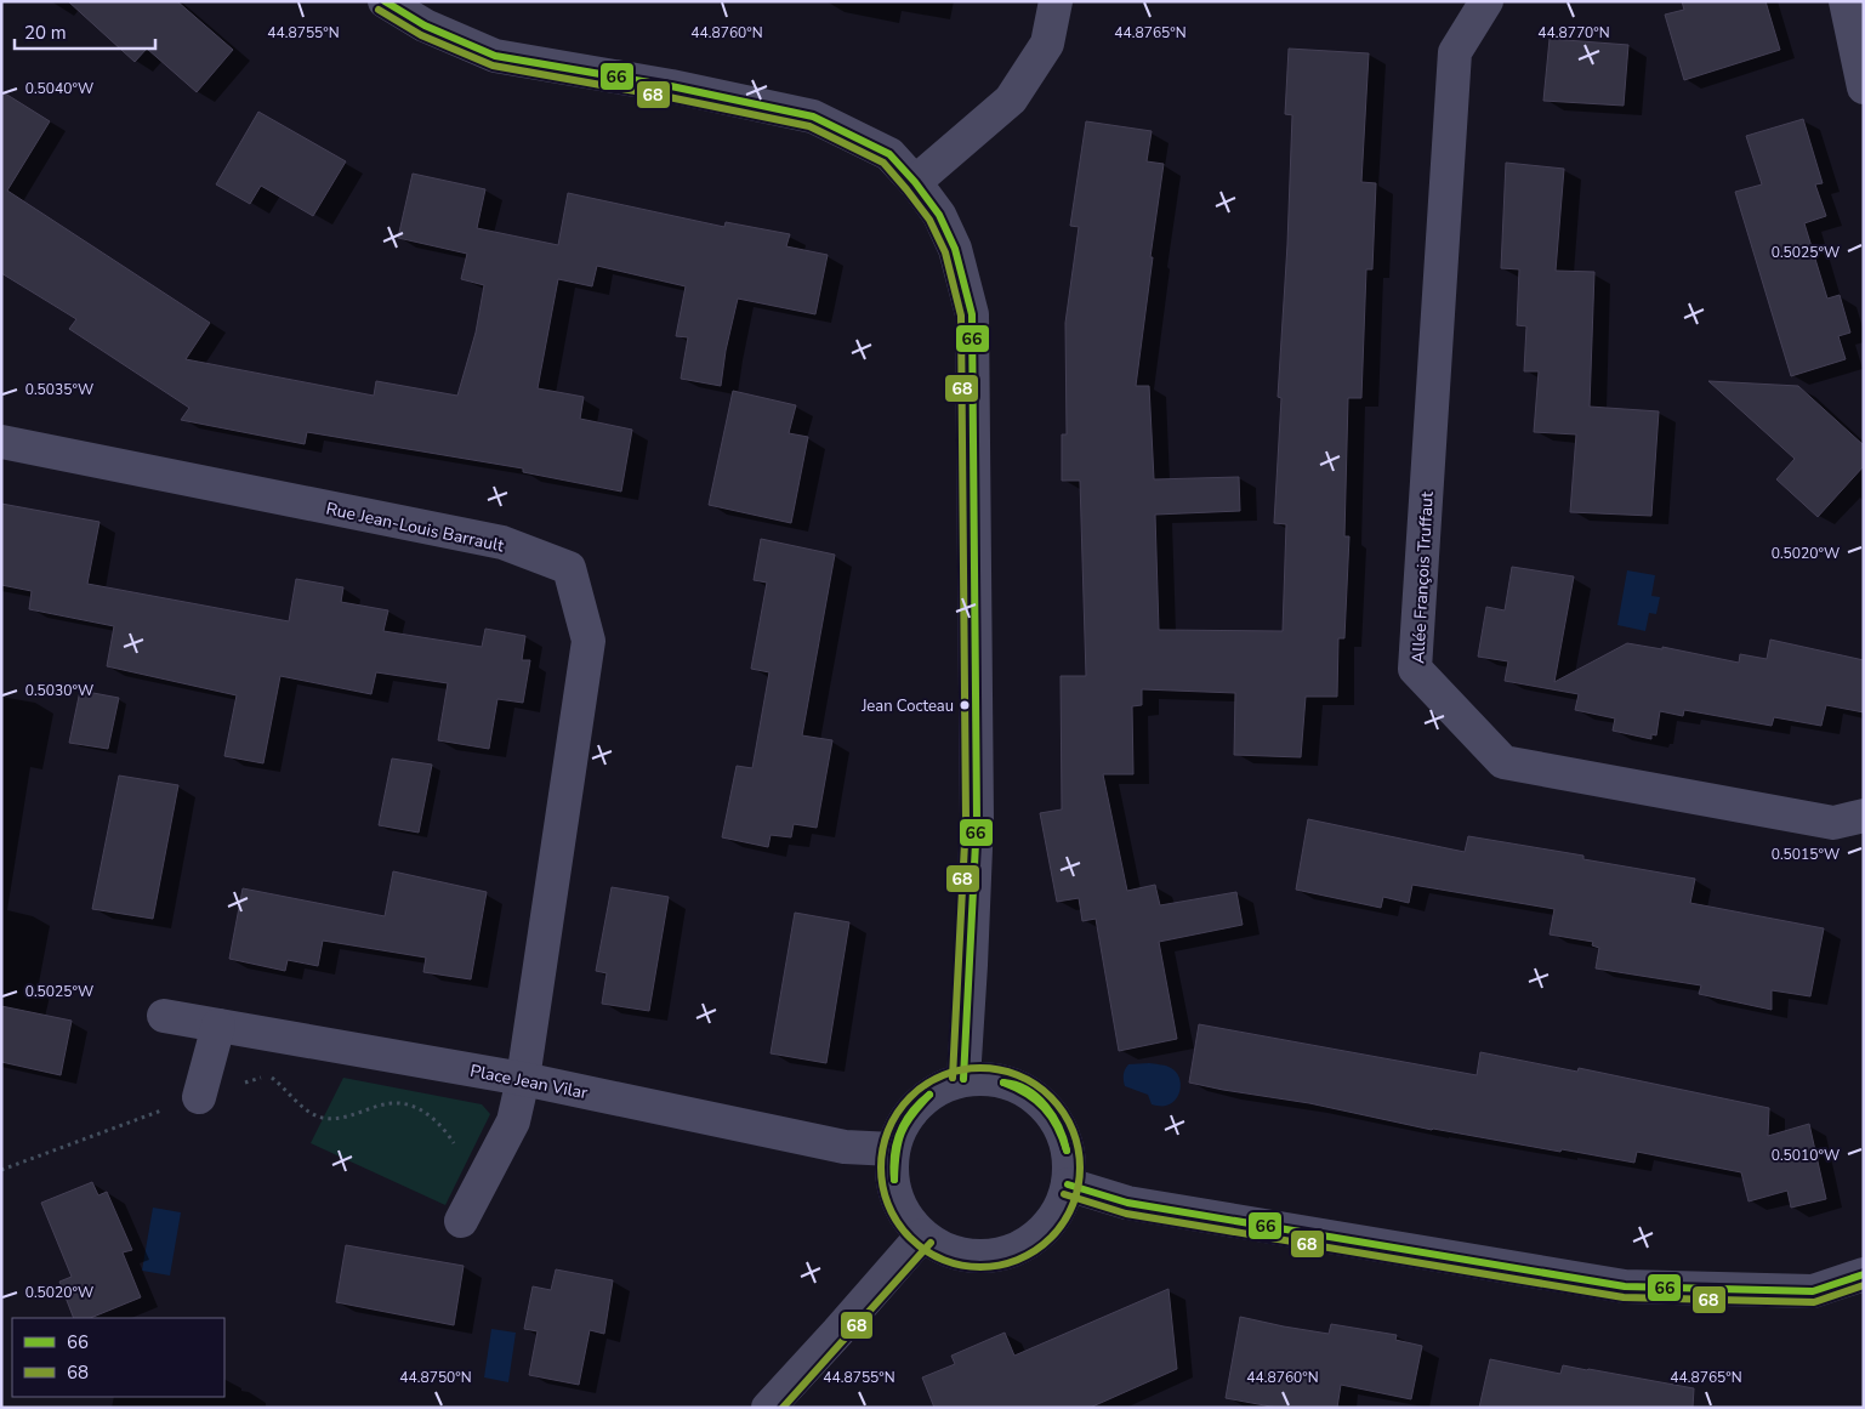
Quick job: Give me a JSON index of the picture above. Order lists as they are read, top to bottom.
{
  "streets": {
    "street": ["Rue Jean-Louis Barrault", "Allée François Truffaut", "Place Jean Vilar"]
  },
  "crossings": [
    ["Rue Jean-Louis Barrault", "Place Jean Vilar"]
  ],
  "places": ["Jean Cocteau"],
  "lines": ["transit line 66", "transit line 68"],
  "legend": ["66", "68"],
  "scale_bar": "20 m",
  "coordinates": [
    "44.8765°N",
    "44.8755°N",
    "44.8760°N",
    "44.8770°N",
    "0.5040°W",
    "0.5025°W",
    "0.5035°W",
    "0.5020°W",
    "0.5030°W",
    "0.5015°W",
    "0.5010°W",
    "44.8750°N"
  ]
}
